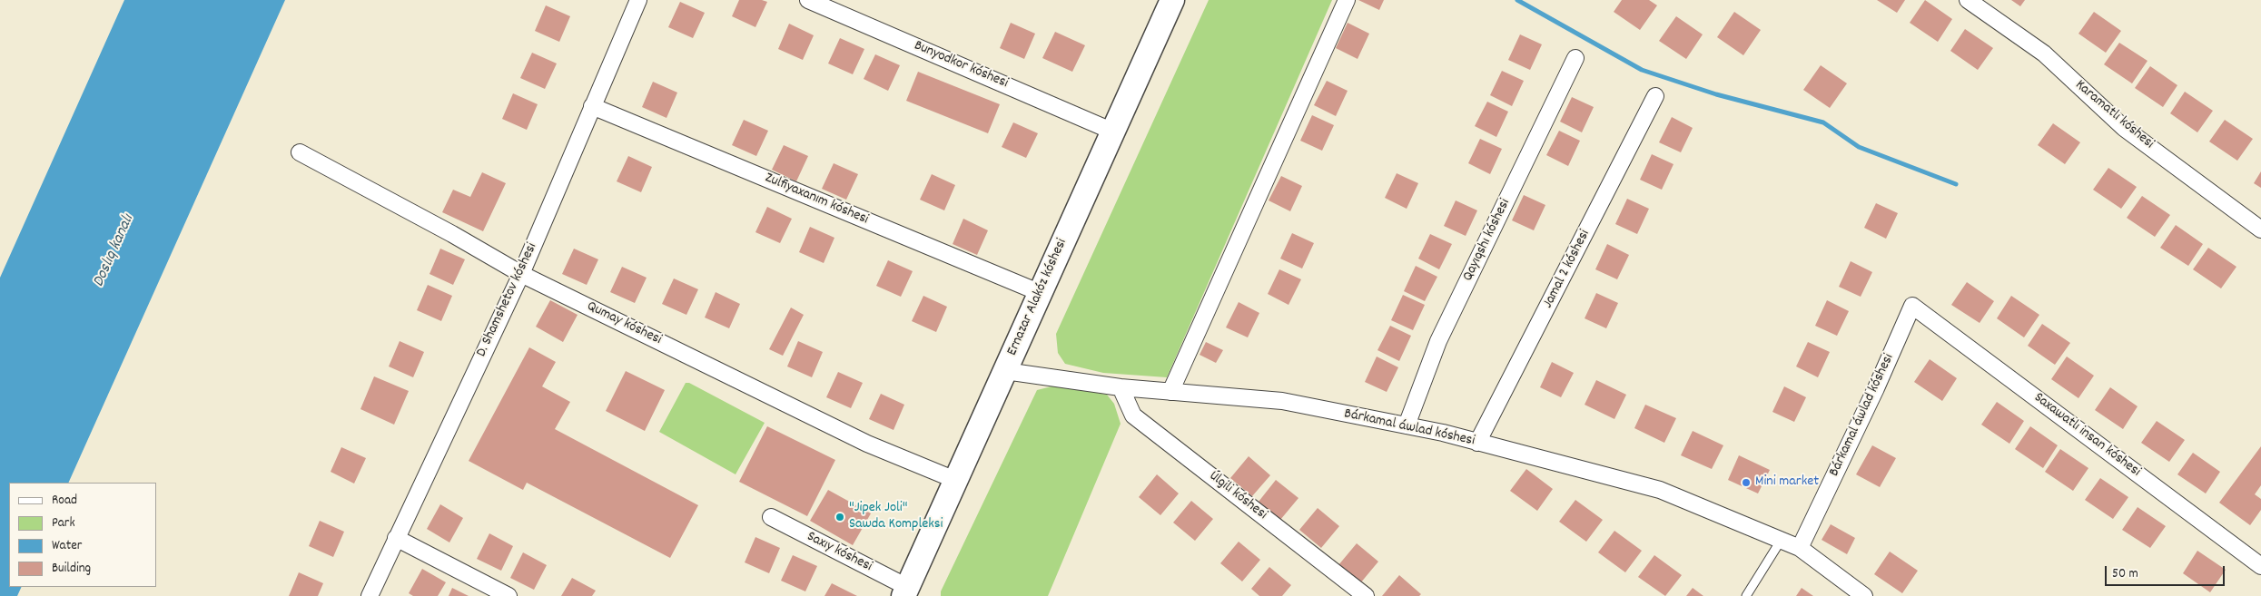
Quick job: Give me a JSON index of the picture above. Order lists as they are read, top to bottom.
{
  "streets": {
    "main road": ["Ernazar Alakóz kóshesi"],
    "street": [
      "Bunyodkor kóshesi",
      "Karamatlı kóshesi",
      "Zulfiyaxanım kóshesi",
      "Qayıqshı kóshesi",
      "Jamal 2 kóshesi",
      "D. Shamshetov kóshesi",
      "Qumay kóshesi",
      "Bárkamal áwlad kóshesi",
      "Saxawatlı insan kóshesi",
      "Úlgili kóshesi",
      "Saxıy kóshesi"
    ]
  },
  "crossings": [
    ["Bunyodkor kóshesi", "Ernazar Alakóz kóshesi"],
    ["Zulfiyaxanım kóshesi", "Ernazar Alakóz kóshesi"],
    ["Zulfiyaxanım kóshesi", "D. Shamshetov kóshesi"],
    ["Qayıqshı kóshesi", "Bárkamal áwlad kóshesi"],
    ["Jamal 2 kóshesi", "Bárkamal áwlad kóshesi"],
    ["Ernazar Alakóz kóshesi", "Qumay kóshesi"],
    ["Ernazar Alakóz kóshesi", "Bárkamal áwlad kóshesi"],
    ["Ernazar Alakóz kóshesi", "Saxıy kóshesi"],
    ["D. Shamshetov kóshesi", "Qumay kóshesi"],
    ["Bárkamal áwlad kóshesi", "Saxawatlı insan kóshesi"],
    ["Bárkamal áwlad kóshesi", "Úlgili kóshesi"]
  ],
  "water": ["Doslıq kanalı"],
  "places": ["Mini market", "\"Jipek Joli\" Sawda Kompleksi"],
  "legend": [
    "Road",
    "Park",
    "Water",
    "Building"
  ],
  "scale_bar": "50 m"
}
